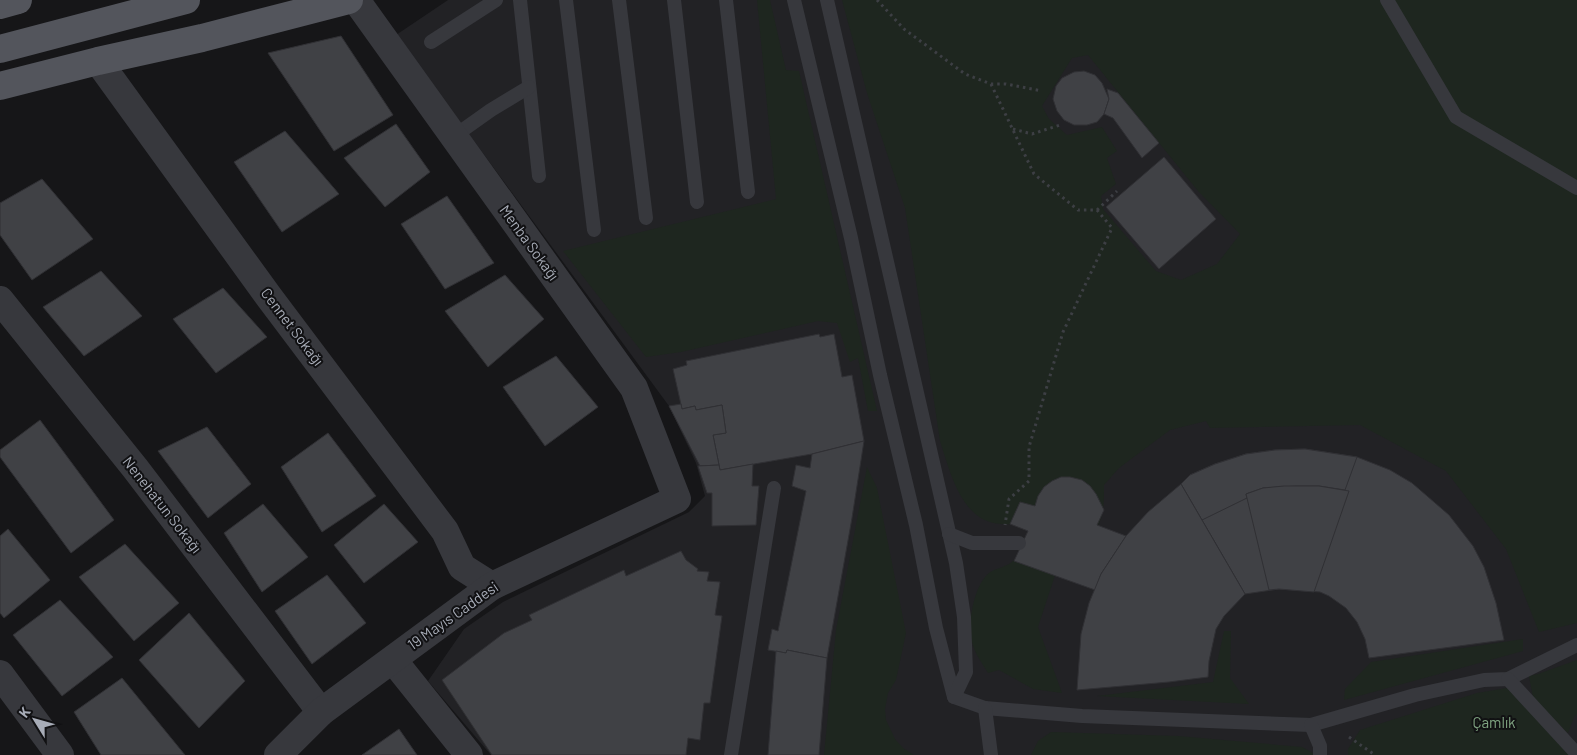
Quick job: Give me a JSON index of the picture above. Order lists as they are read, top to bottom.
{
  "streets": {
    "street": [
      "Menba Sokağı",
      "Cennet Sokağı",
      "Nenehatun Sokağı",
      "19 Mayıs Caddesi"
    ]
  },
  "crossings": [
    ["Menba Sokağı", "19 Mayıs Caddesi"],
    ["Cennet Sokağı", "19 Mayıs Caddesi"],
    ["Nenehatun Sokağı", "19 Mayıs Caddesi"]
  ],
  "parks": ["Çamlık"],
  "north": "top left"
}
